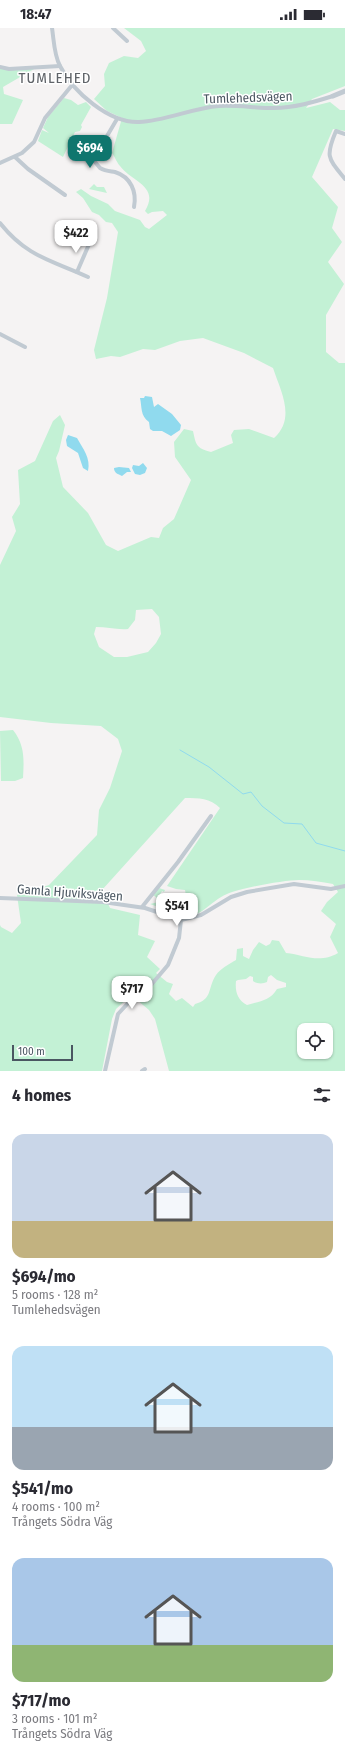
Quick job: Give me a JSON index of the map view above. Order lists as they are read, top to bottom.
{
  "streets": {
    "street": ["Tumlehedsvägen", "Gamla Hjuviksvägen"]
  },
  "districts": ["TUMLEHED"],
  "scale_bar": "100 m",
  "page": {
    "status": "18:47",
    "price": [
      "$694",
      "$422",
      "$541",
      "$717"
    ],
    "scale": "100 m",
    "heading": "4 homes",
    "list": [
      {
        "name": "$694/mo",
        "note": "5 rooms · 128 m² · Tumlehedsvägen"
      },
      {
        "name": "$541/mo",
        "note": "4 rooms · 100 m² · Trångets Södra Väg"
      },
      {
        "name": "$717/mo",
        "note": "3 rooms · 101 m² · Trångets Södra Väg"
      }
    ]
  }
}
